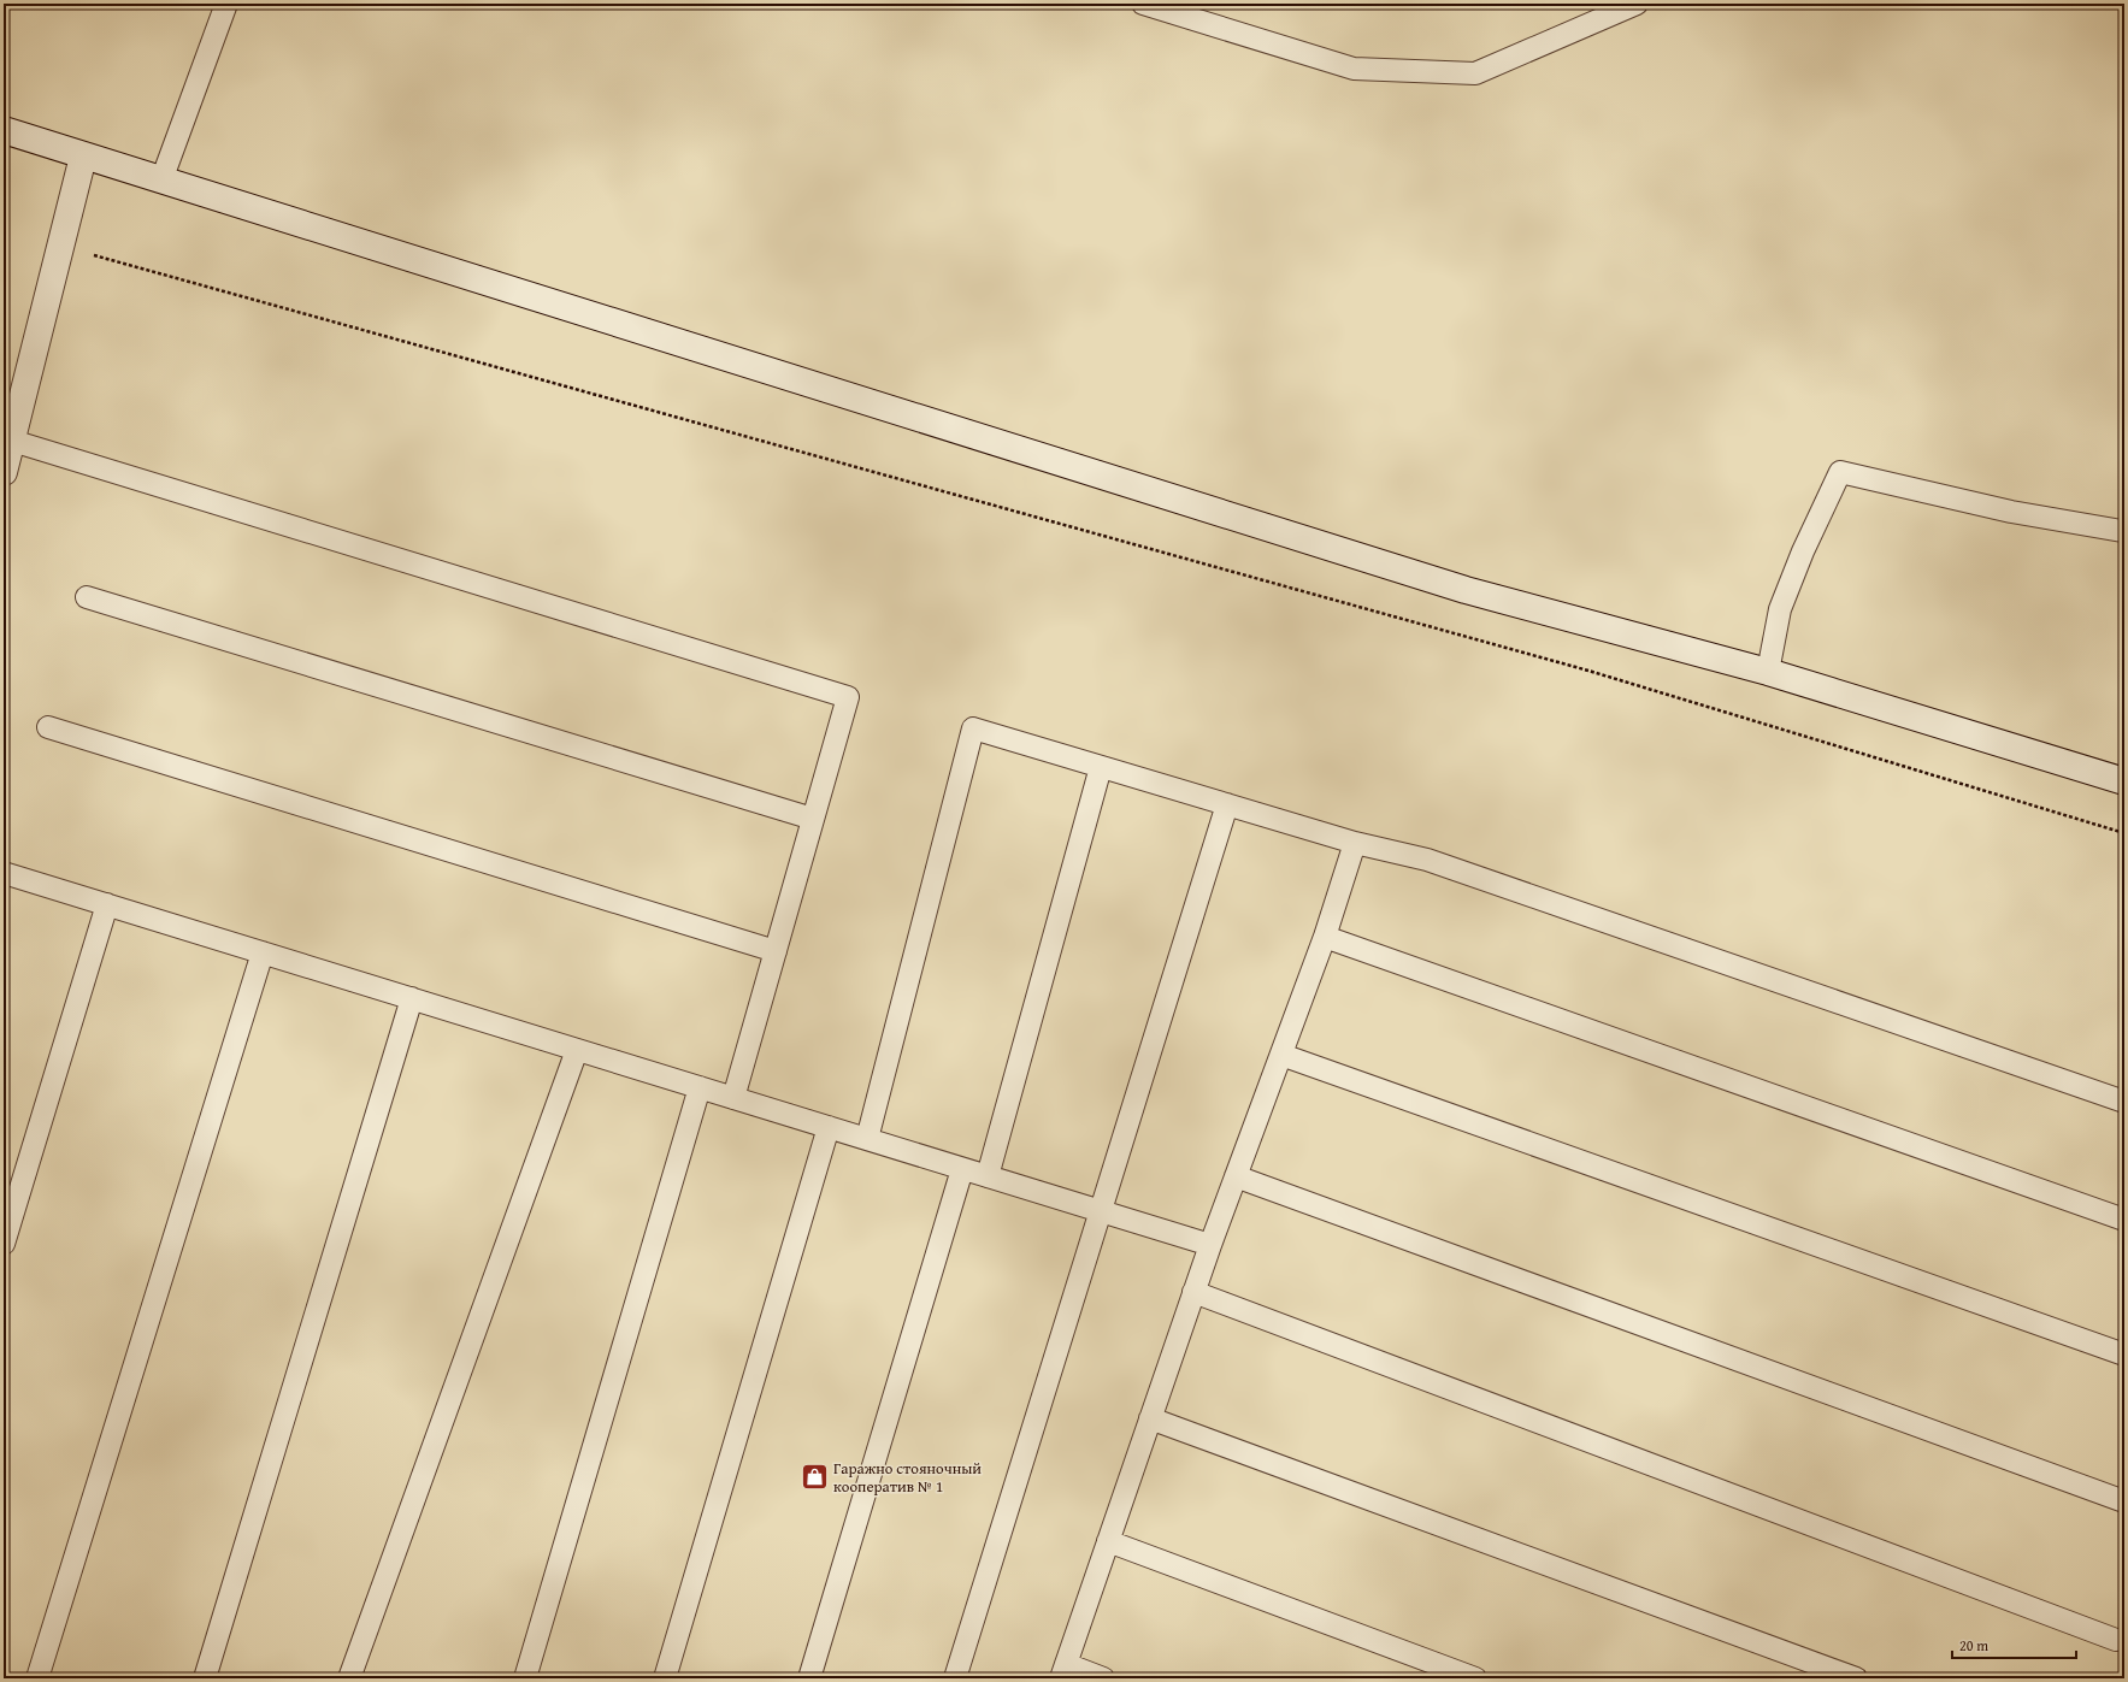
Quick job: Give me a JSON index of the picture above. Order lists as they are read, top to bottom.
{
  "places": {
    "shop": ["Гаражно стояночный кооператив № 1"]
  },
  "scale_bar": "20 m"
}
